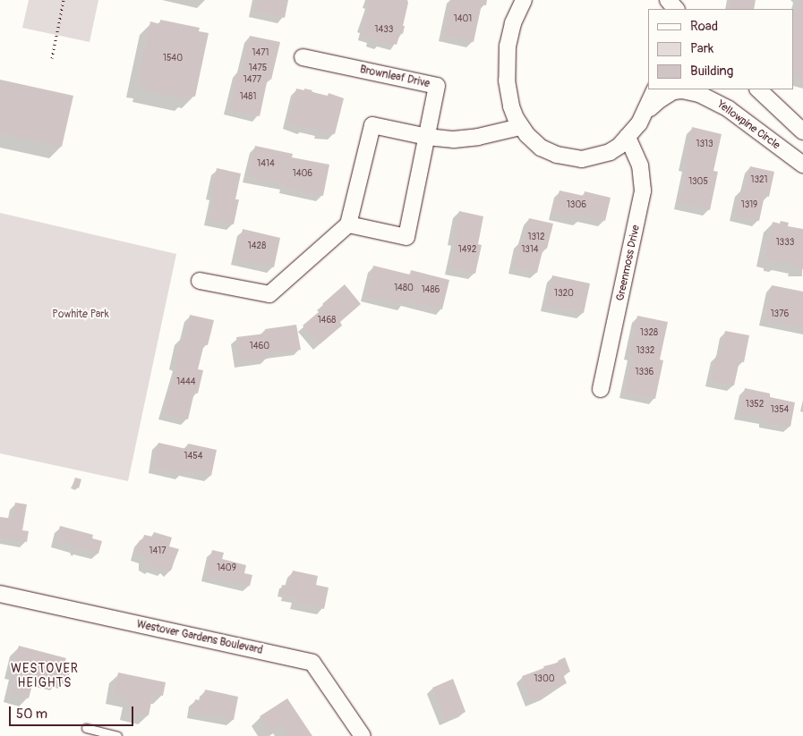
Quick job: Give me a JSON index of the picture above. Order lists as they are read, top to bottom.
{
  "streets": {
    "street": [
      "Brownleaf Drive",
      "Yellowpine Circle",
      "Greenmoss Drive",
      "Westover Gardens Boulevard"
    ]
  },
  "crossings": [
    ["Yellowpine Circle", "Greenmoss Drive"]
  ],
  "districts": ["WESTOVER HEIGHTS"],
  "parks": ["Powhite Park"],
  "house_numbers": [
    "1401",
    "1433",
    "1471",
    "1540",
    "1475",
    "1477",
    "1481",
    "1313",
    "1414",
    "1406",
    "1321",
    "1305",
    "1306",
    "1319",
    "1312",
    "1333",
    "1428",
    "1492",
    "1314",
    "1480",
    "1486",
    "1320",
    "1376",
    "1468",
    "1328",
    "1460",
    "1332",
    "1336",
    "1444",
    "1352",
    "1354",
    "1454",
    "1417",
    "1409",
    "1300"
  ],
  "legend": ["Road", "Park", "Building"],
  "scale_bar": "50 m"
}
